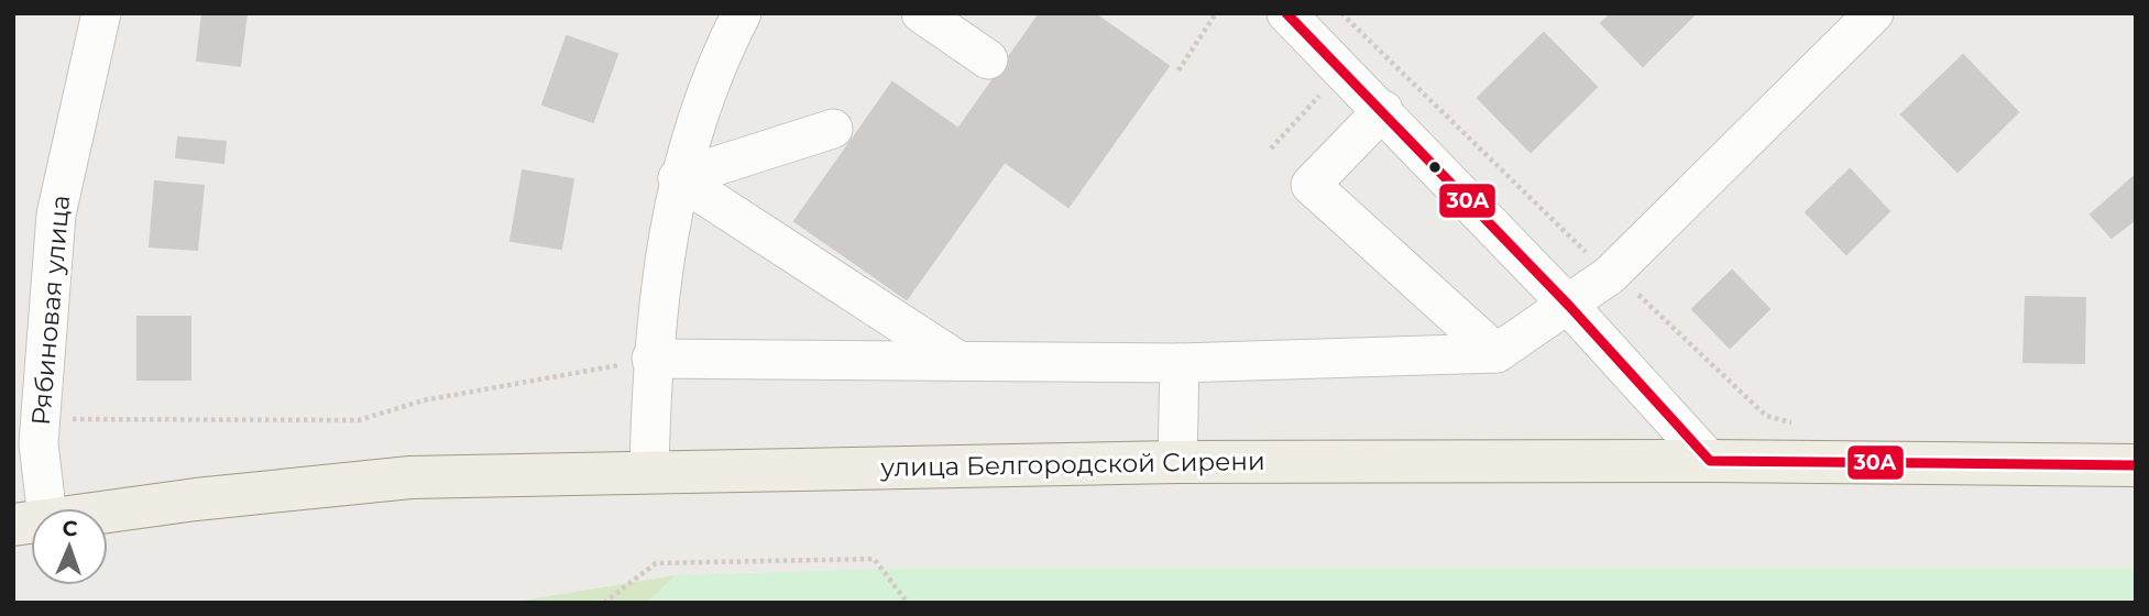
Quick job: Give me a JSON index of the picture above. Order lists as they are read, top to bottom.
{
  "streets": {
    "main road": ["улица Белгородской Сирени"],
    "street": ["Рябиновая улица"]
  },
  "lines": ["transit line 30А"],
  "north": "top"
}
